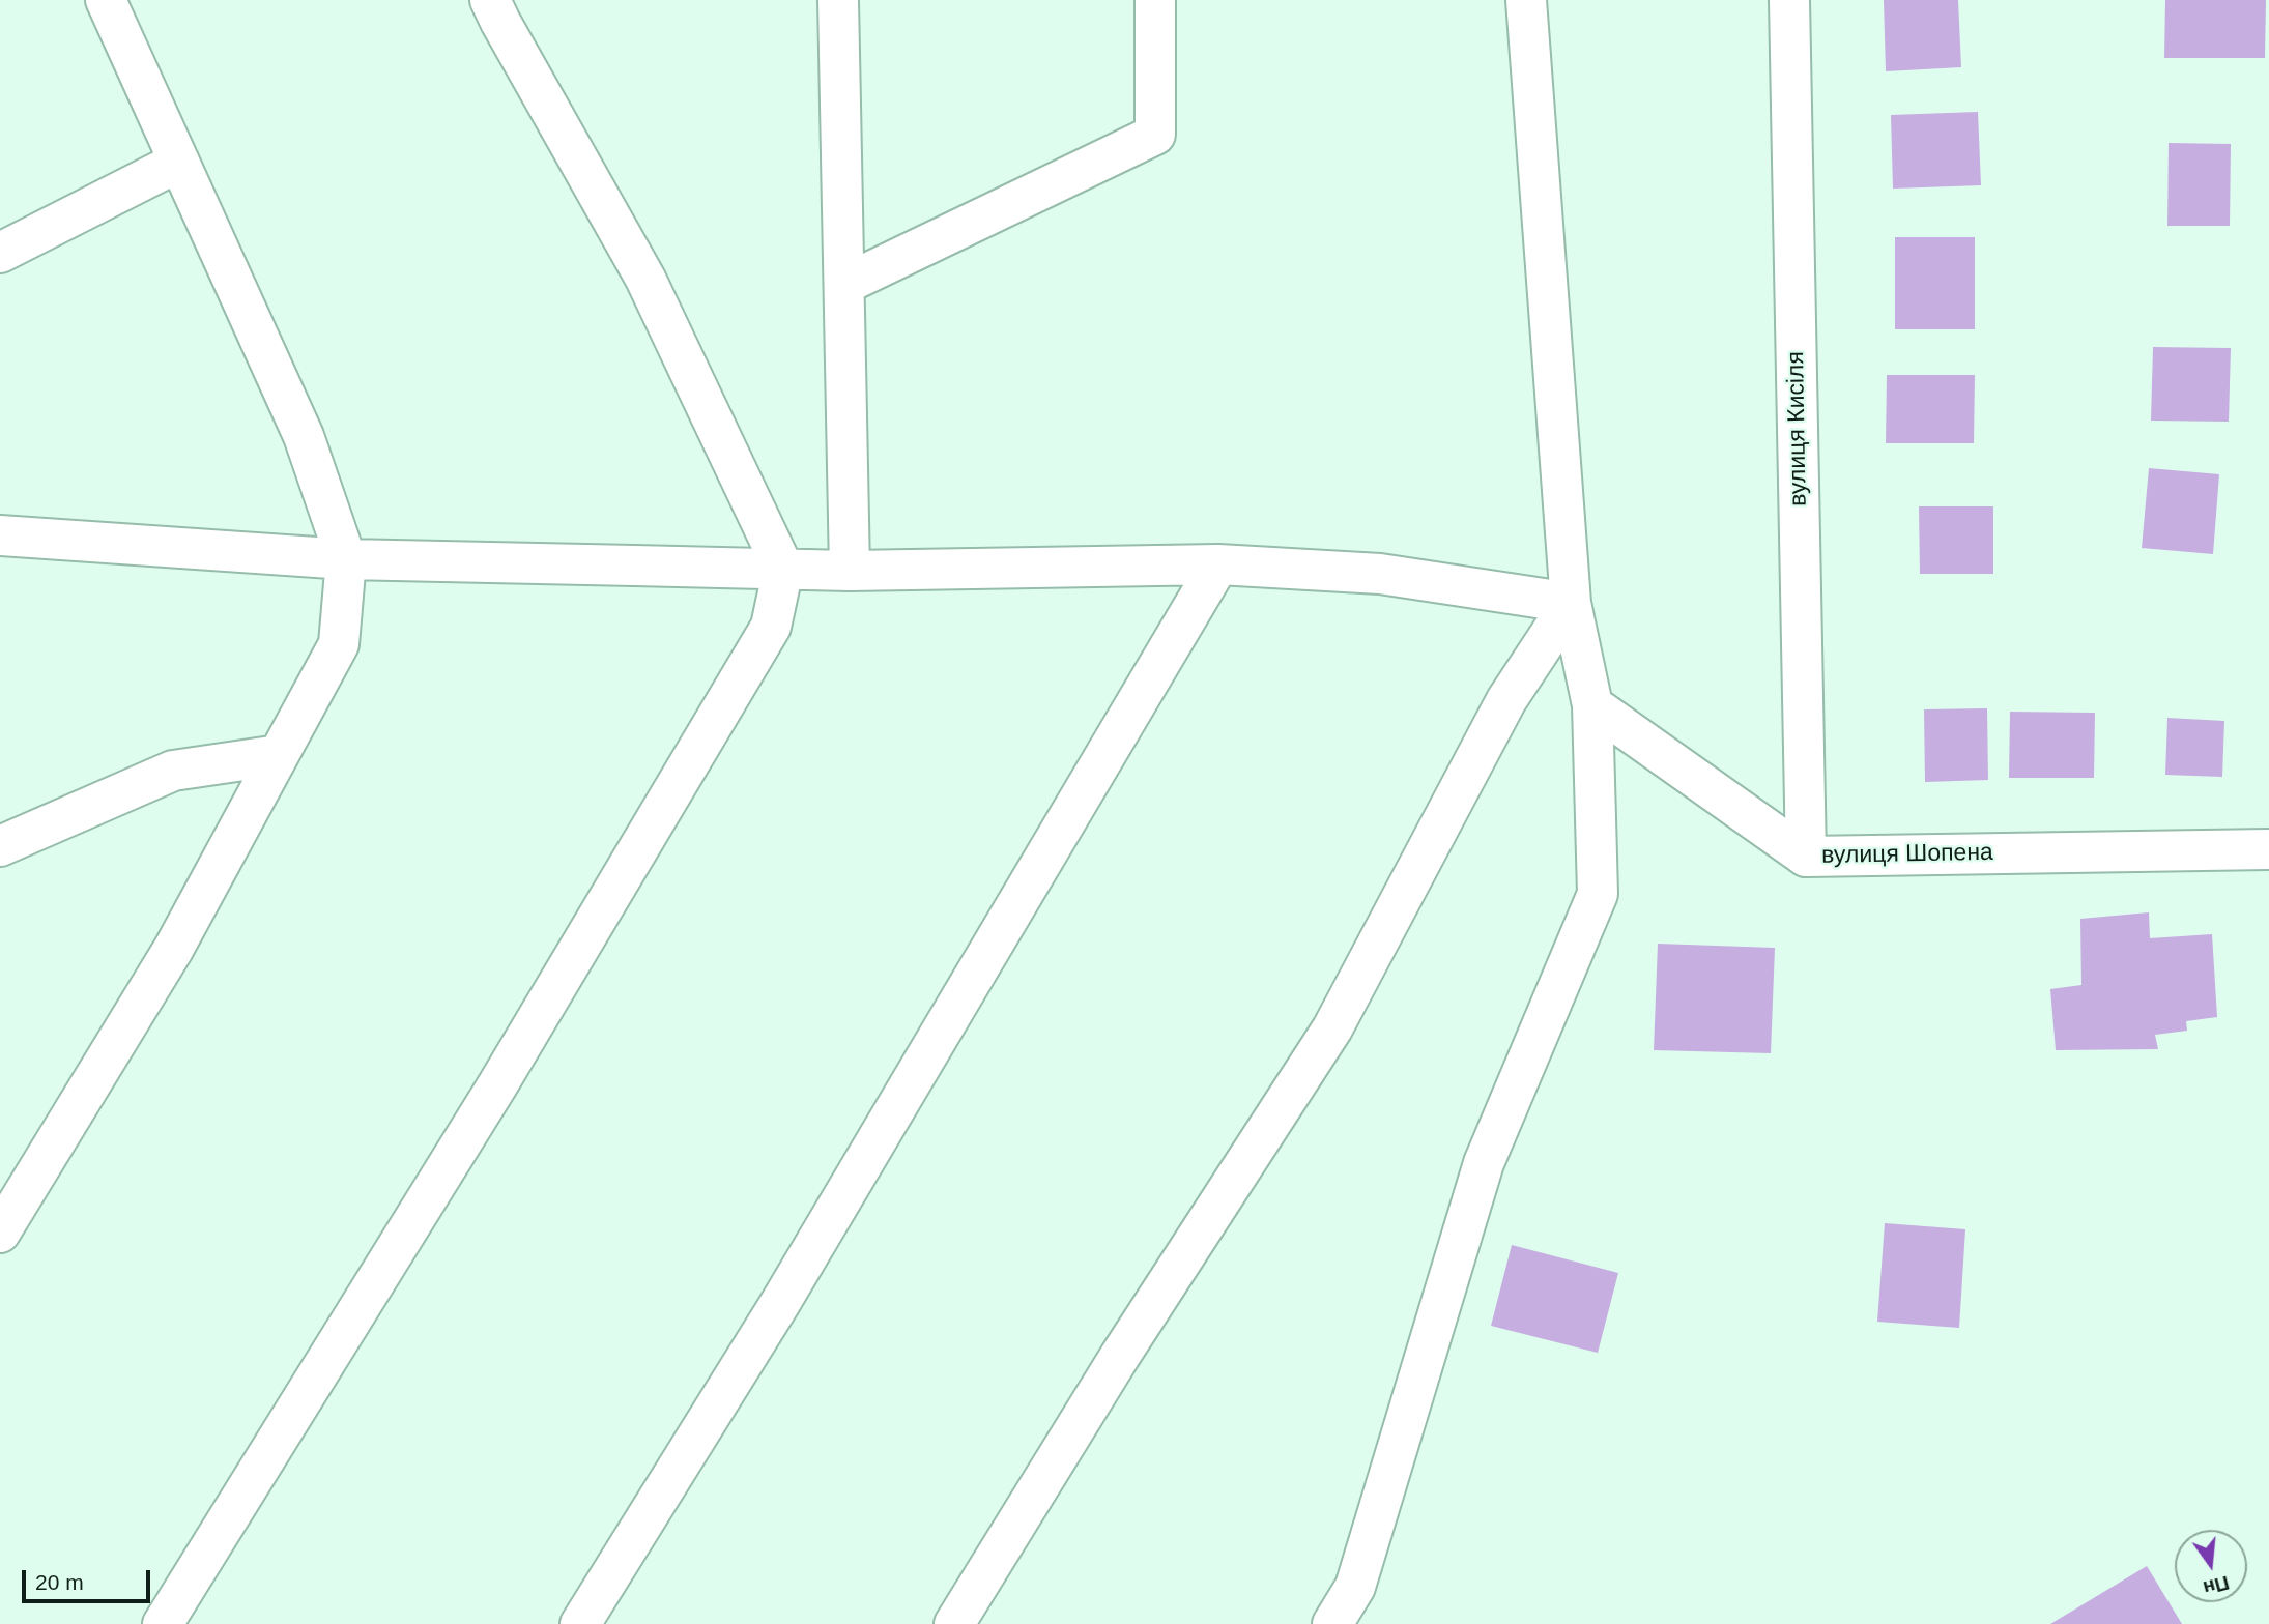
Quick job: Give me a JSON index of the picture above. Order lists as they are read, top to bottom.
{
  "streets": {
    "street": ["вулиця Кисіля", "вулиця Шопена"]
  },
  "crossings": [
    ["вулиця Кисіля", "вулиця Шопена"]
  ],
  "scale_bar": "20 m",
  "north": "bottom"
}
